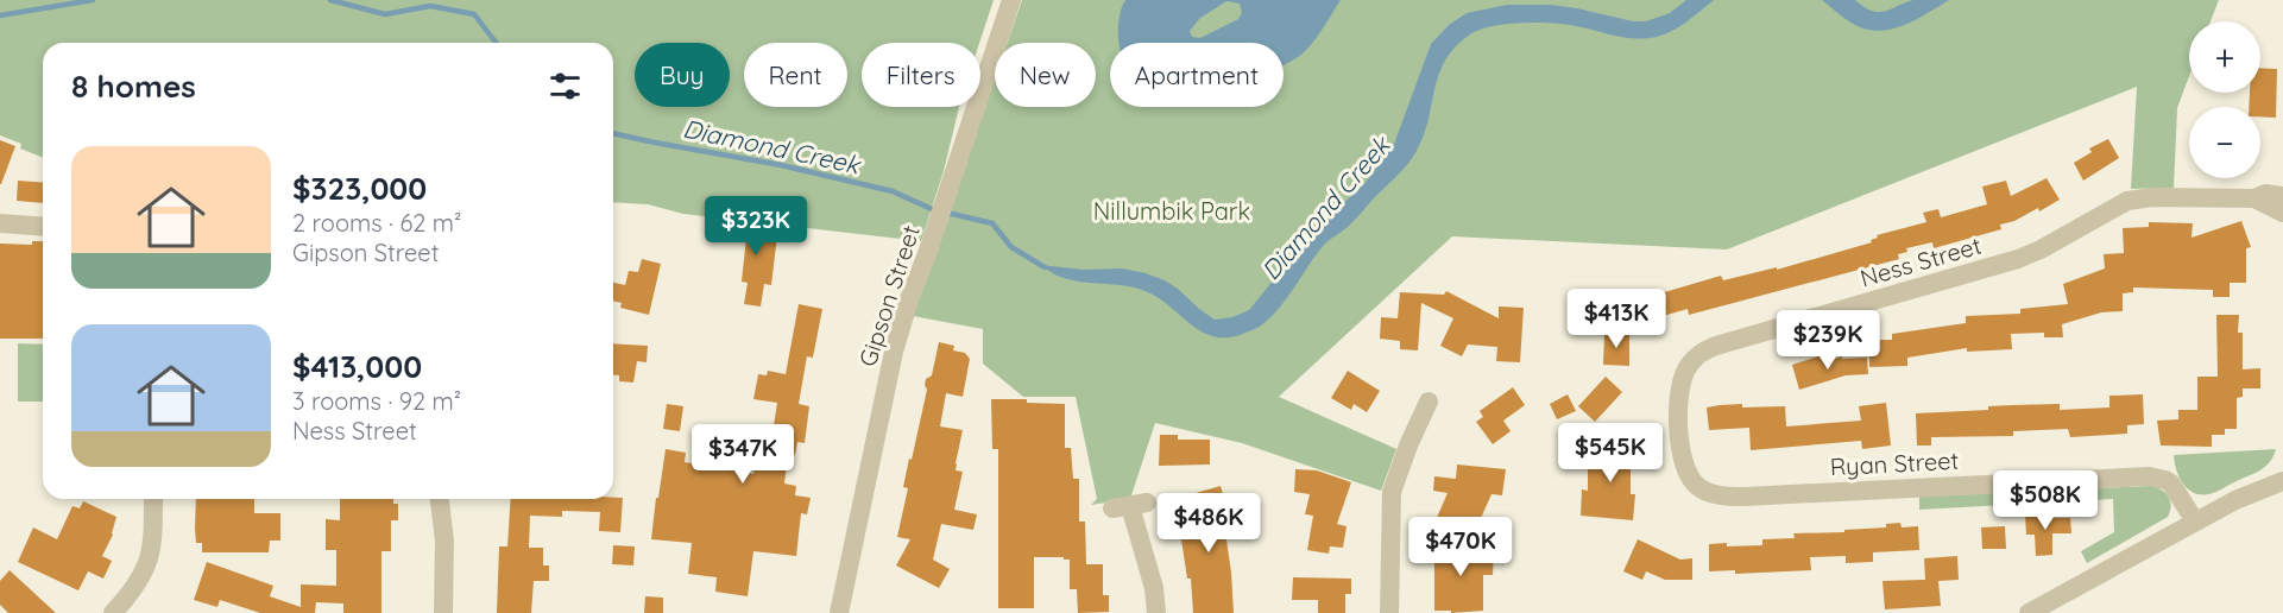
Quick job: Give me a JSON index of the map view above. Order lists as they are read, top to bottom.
{
  "streets": {
    "street": ["Ness Street", "Gipson Street", "Ryan Street"]
  },
  "crossings": [
    ["Ness Street", "Ryan Street"]
  ],
  "water": ["Diamond Creek"],
  "parks": ["Nillumbik Park"],
  "page": {
    "map_buttons": ["+", "−"],
    "chip": [
      "Buy",
      "Rent",
      "Filters",
      "New",
      "Apartment"
    ],
    "heading": "8 homes",
    "list": [
      {
        "name": "$323,000",
        "note": "2 rooms · 62 m² · Gipson Street"
      },
      {
        "name": "$413,000",
        "note": "3 rooms · 92 m² · Ness Street"
      }
    ],
    "price": [
      "$323K",
      "$413K",
      "$239K",
      "$545K",
      "$347K",
      "$508K",
      "$486K",
      "$470K"
    ]
  }
}
